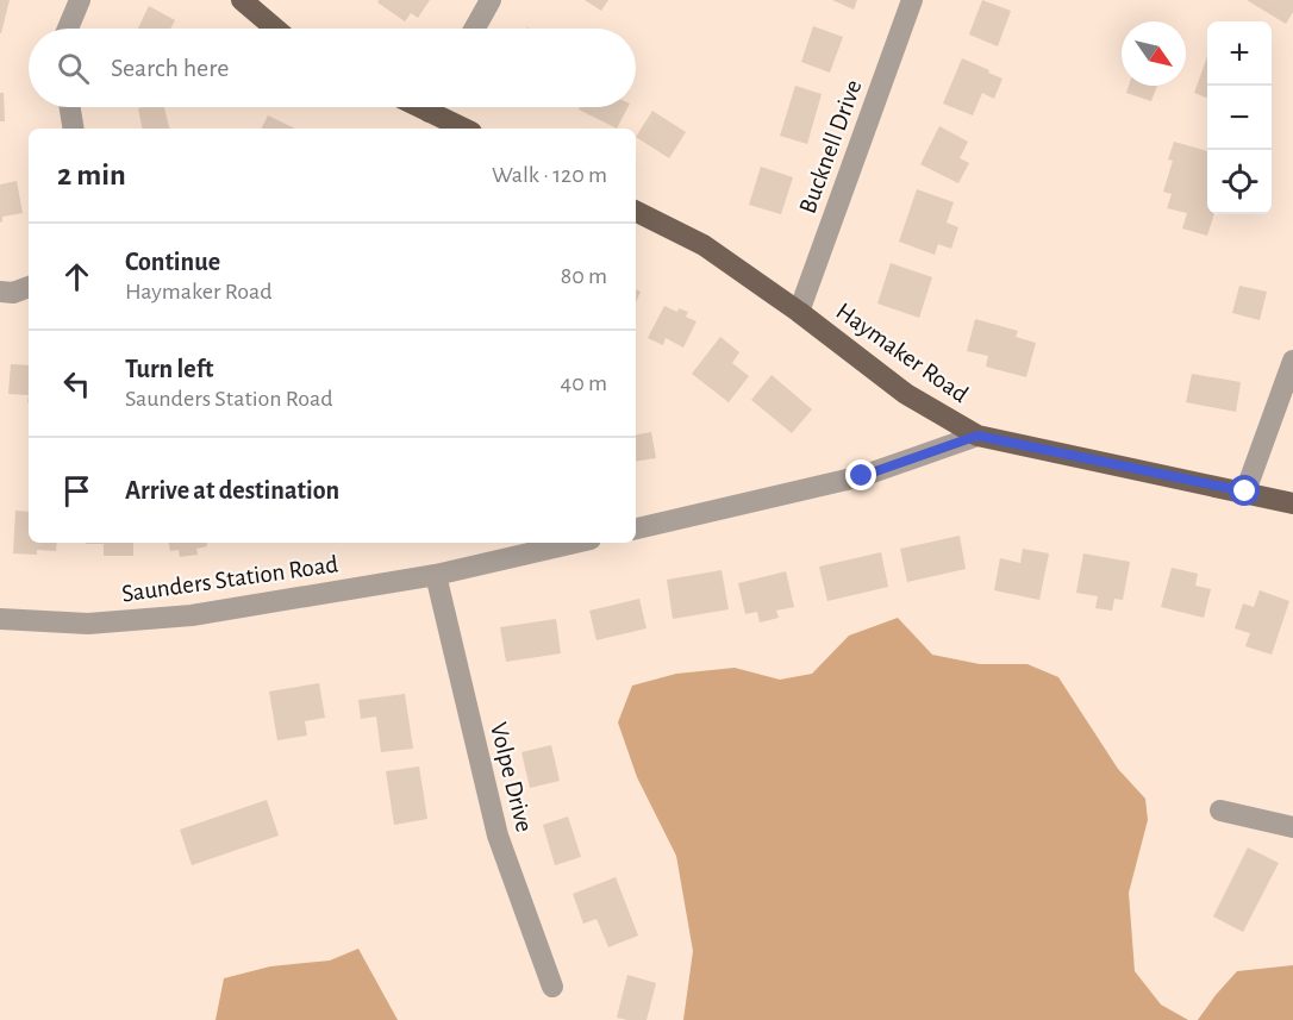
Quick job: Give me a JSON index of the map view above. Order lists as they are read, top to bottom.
{
  "streets": {
    "main road": ["Haymaker Road"],
    "street": ["Bucknell Drive", "Saunders Station Road", "Volpe Drive"]
  },
  "crossings": [
    ["Bucknell Drive", "Haymaker Road"],
    ["Saunders Station Road", "Volpe Drive"]
  ],
  "north": "bottom right",
  "page": {
    "map_buttons": ["+", "−"],
    "search": "Search here",
    "heading": ["2 min", "Walk · 120 m"],
    "list": [
      ["Continue", "Haymaker Road", "80 m"],
      ["Turn left", "Saunders Station Road", "40 m"],
      "Arrive at destination"
    ]
  }
}
